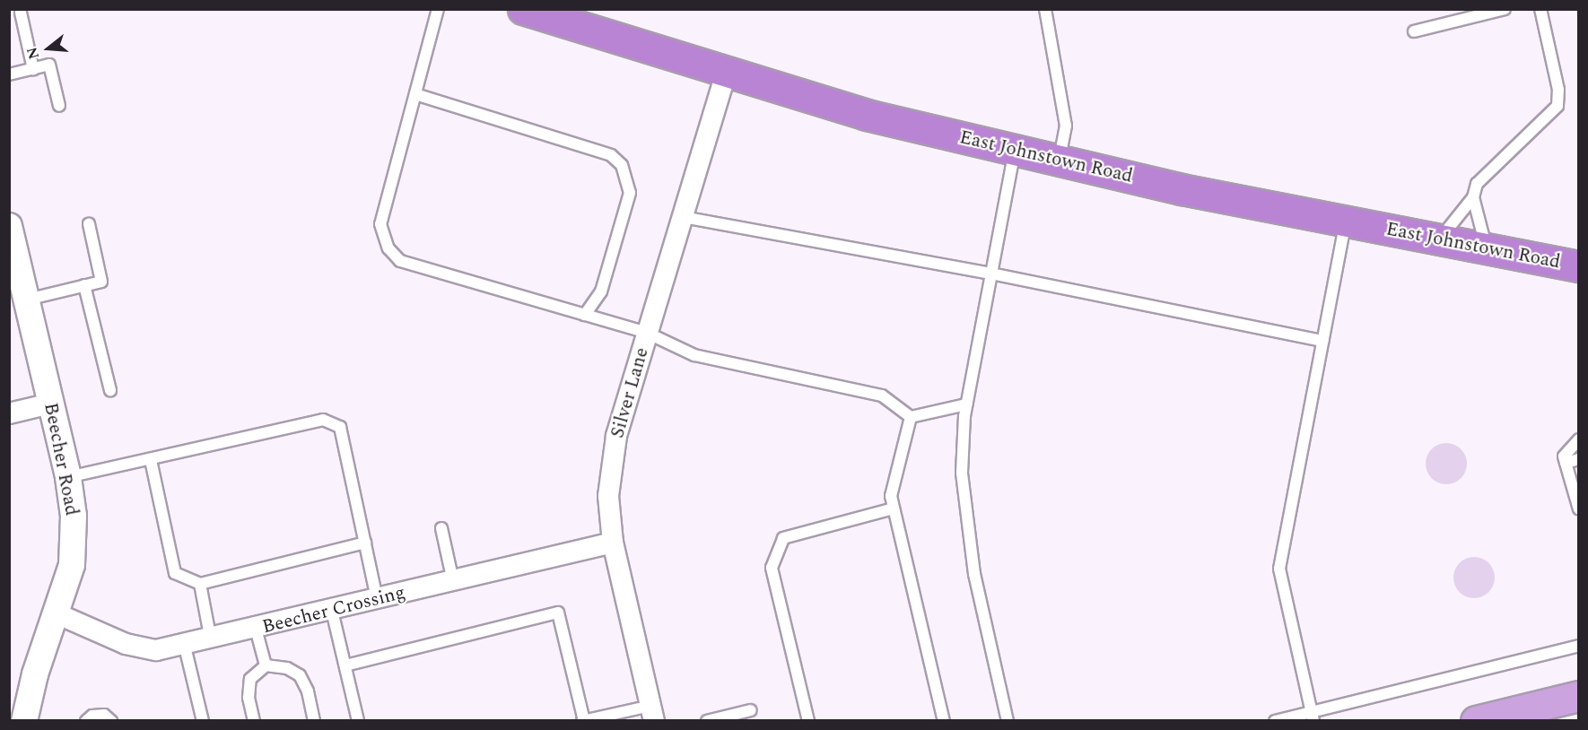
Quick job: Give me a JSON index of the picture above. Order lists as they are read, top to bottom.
{
  "streets": {
    "highway": ["East Johnstown Road"],
    "street": ["Silver Lane", "Beecher Road", "Beecher Crossing"]
  },
  "crossings": [
    ["East Johnstown Road", "Silver Lane"],
    ["Silver Lane", "Beecher Crossing"],
    ["Beecher Road", "Beecher Crossing"]
  ],
  "north": "left"
}
